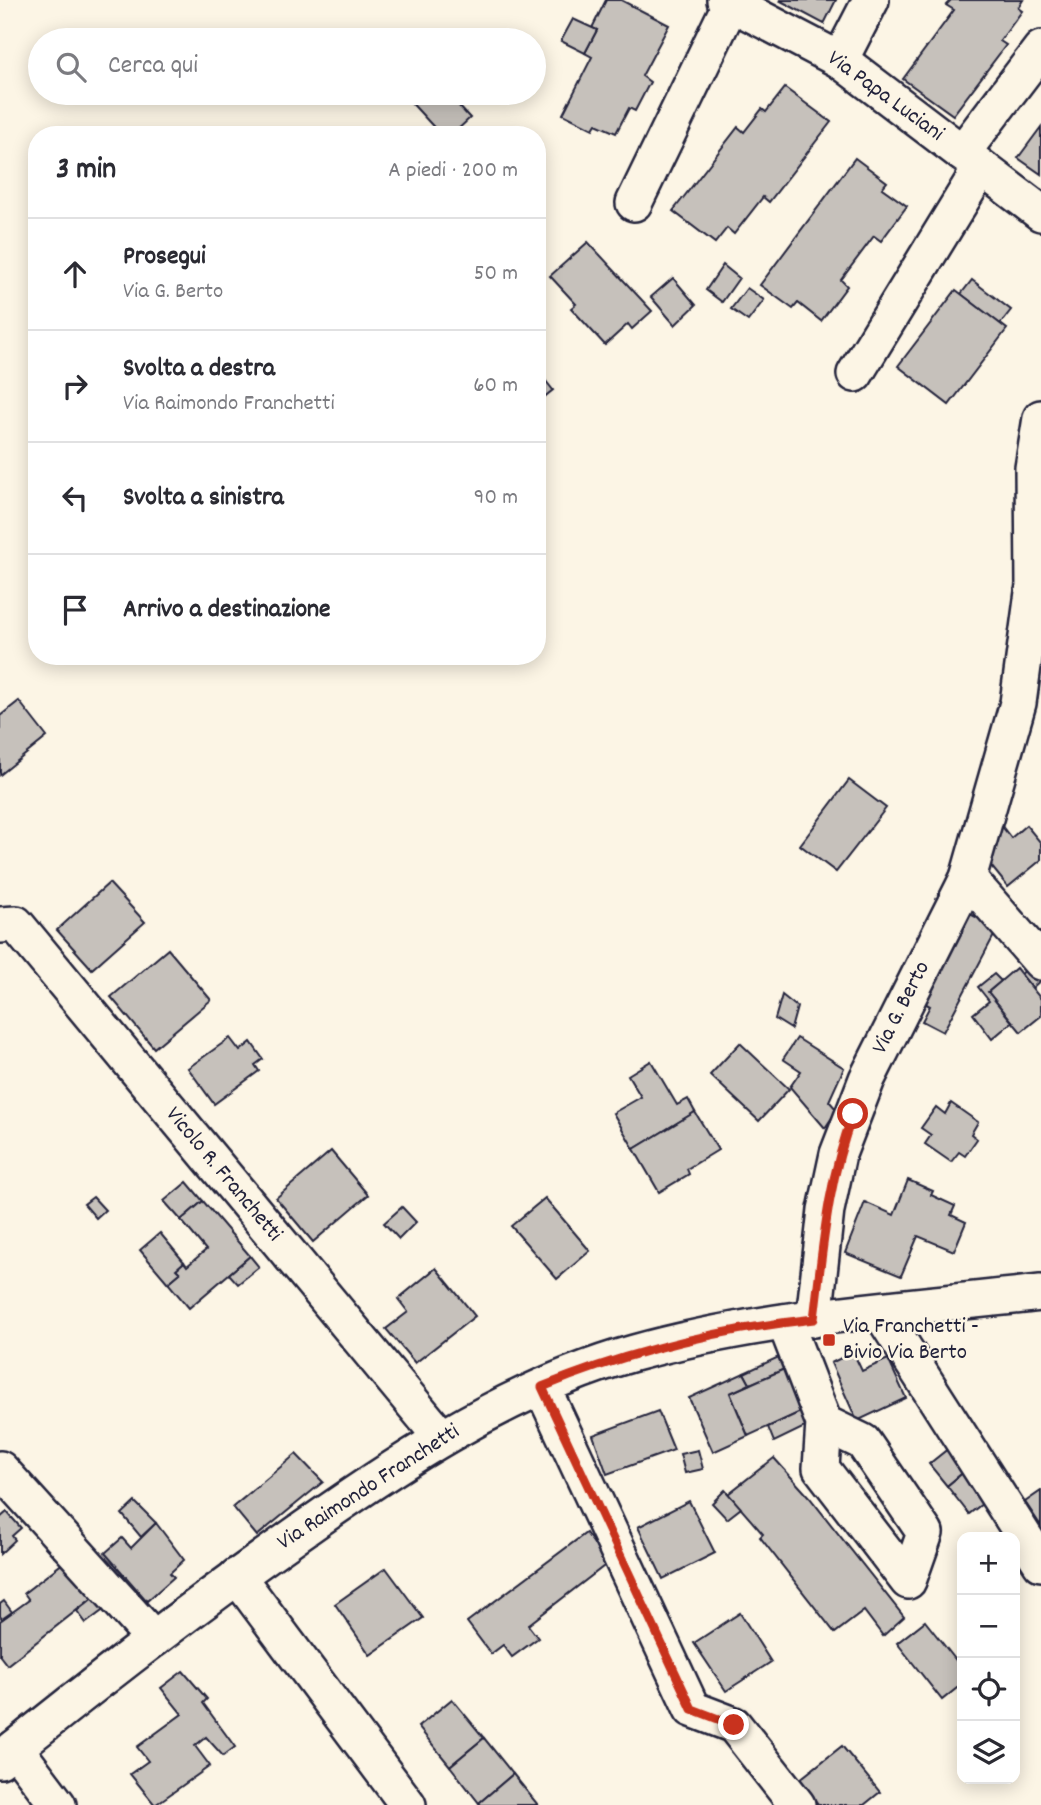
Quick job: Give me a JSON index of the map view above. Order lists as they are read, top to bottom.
{
  "streets": {
    "street": [
      "Via Papa Luciani",
      "Via G. Berto",
      "Vicolo R. Franchetti",
      "Via Raimondo Franchetti"
    ]
  },
  "crossings": [
    ["Via G. Berto", "Via Raimondo Franchetti"],
    ["Vicolo R. Franchetti", "Via Raimondo Franchetti"]
  ],
  "places": {
    "transit": ["Via Franchetti - Bivio Via Berto"]
  },
  "page": {
    "search": "Cerca qui",
    "heading": ["3 min", "A piedi · 200 m"],
    "list": [
      ["Prosegui", "Via G. Berto", "50 m"],
      ["Svolta a destra", "Via Raimondo Franchetti", "60 m"],
      ["Svolta a sinistra", "90 m"],
      "Arrivo a destinazione"
    ],
    "map_buttons": ["+", "−"]
  }
}
